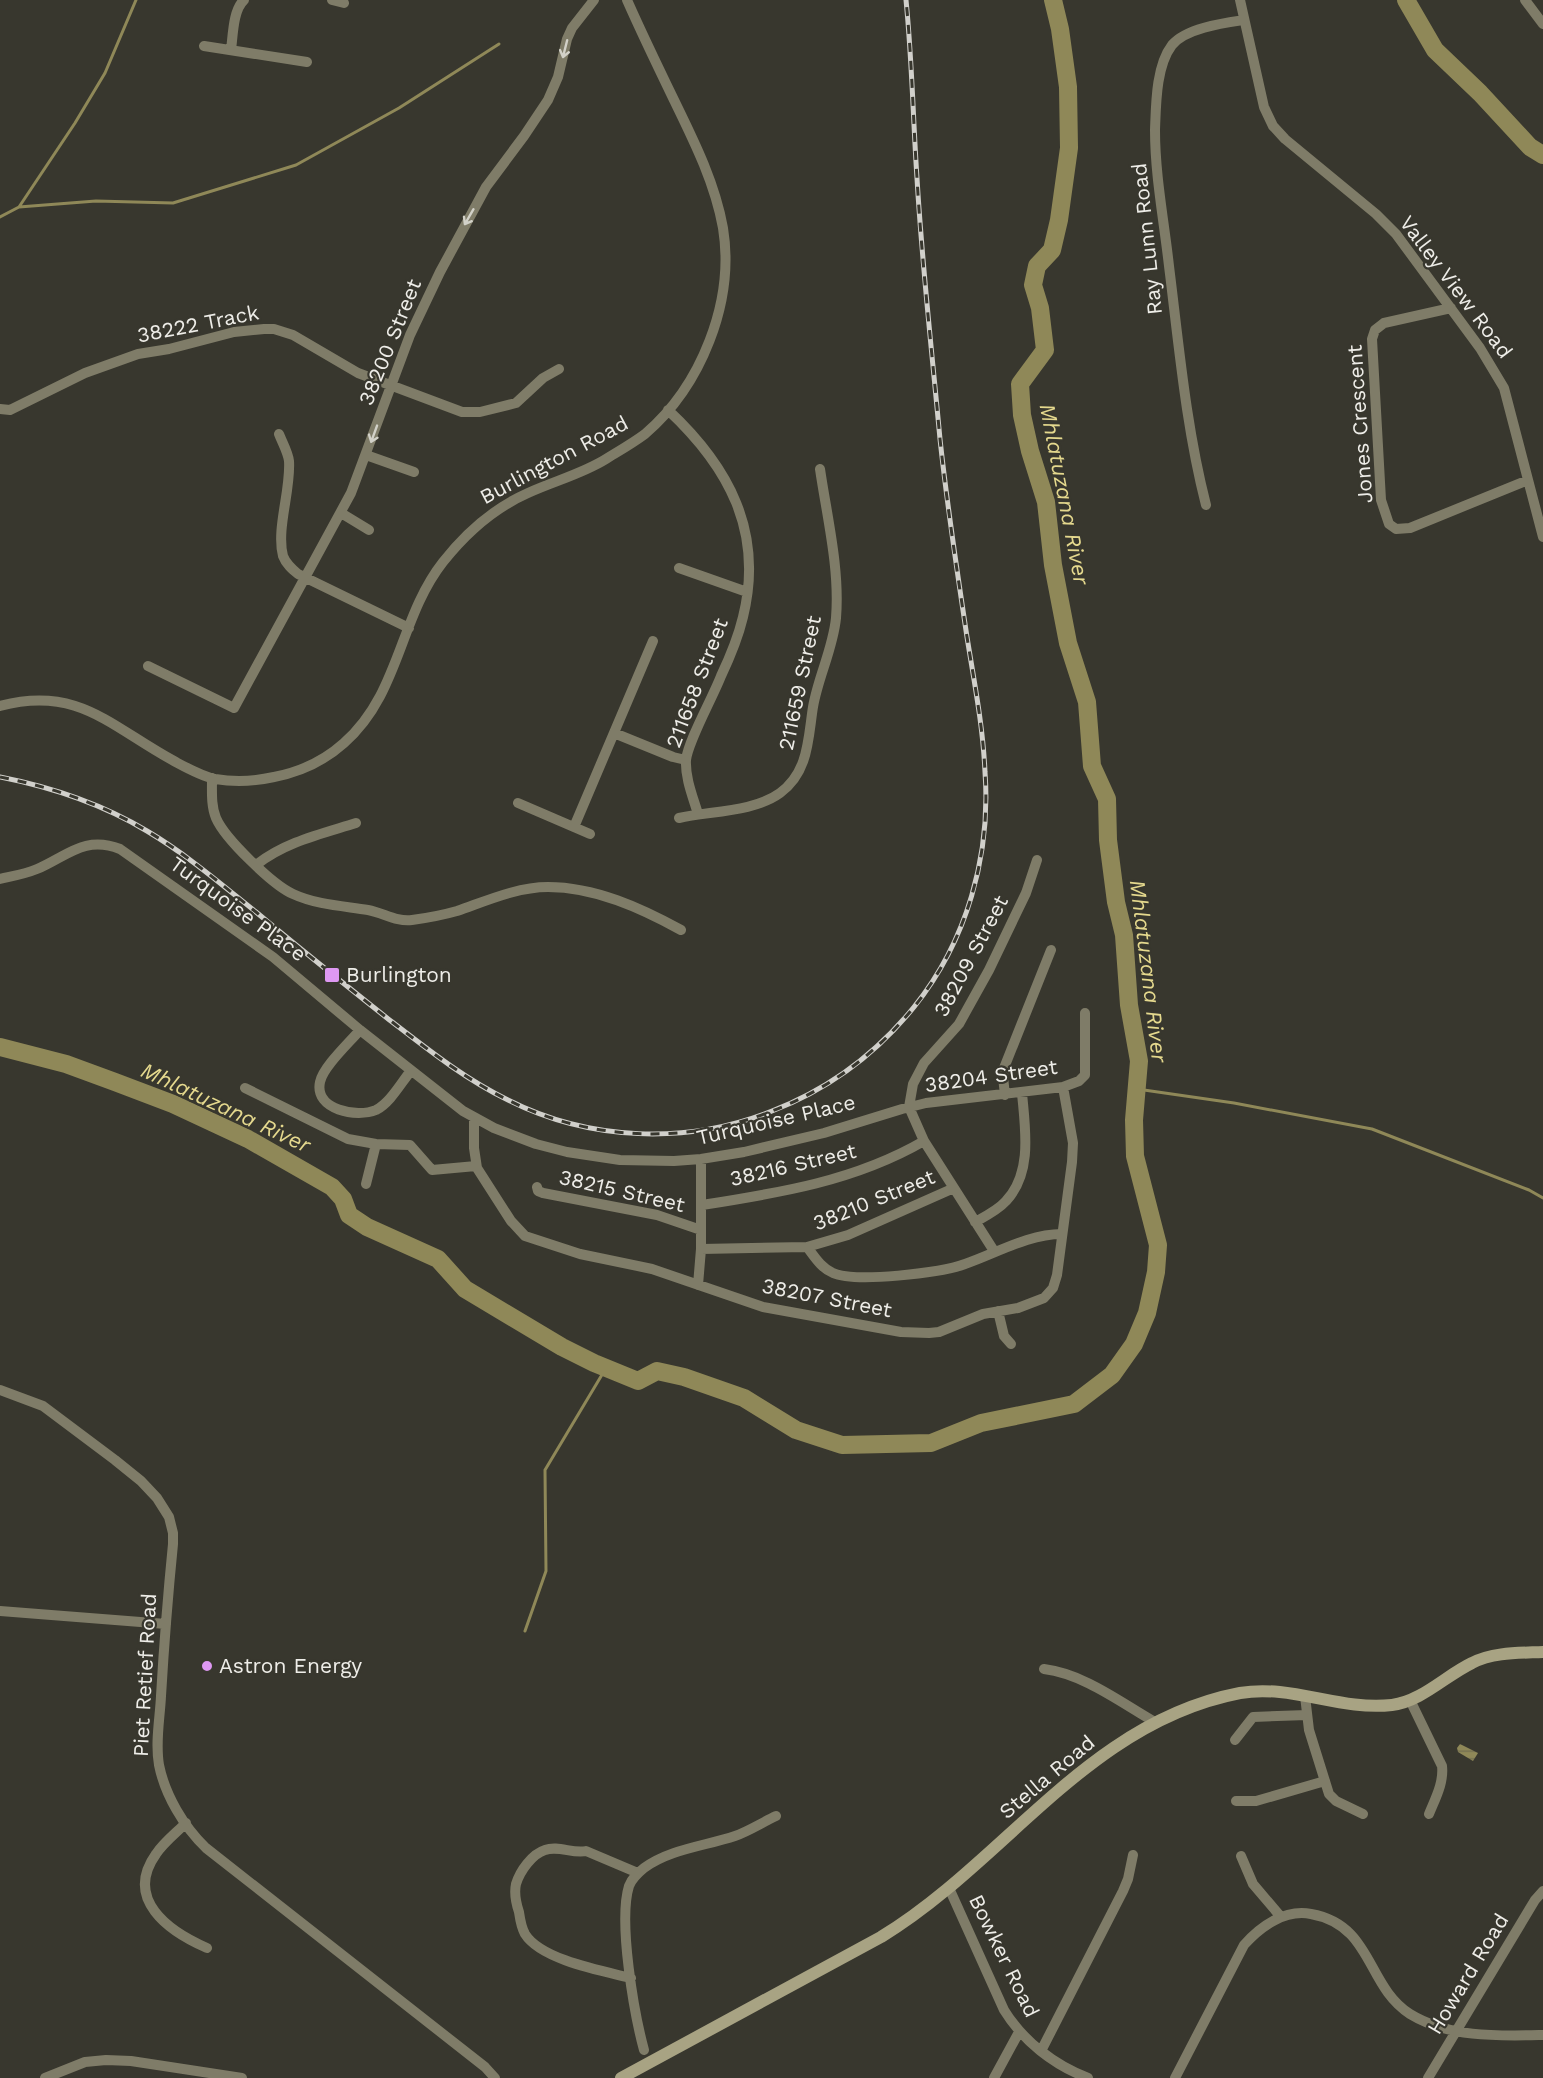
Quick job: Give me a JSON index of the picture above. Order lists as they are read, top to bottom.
{
  "streets": {
    "main road": ["Stella Road"],
    "street": [
      "Ray Lunn Road",
      "Valley View Road",
      "38222 Track",
      "38200 Street",
      "Jones Crescent",
      "Burlington Road",
      "211658 Street",
      "211659 Street",
      "Turquoise Place",
      "38209 Street",
      "38204 Street",
      "38216 Street",
      "38215 Street",
      "38210 Street",
      "38207 Street",
      "Piet Retief Road",
      "Bowker Road",
      "Howard Road"
    ]
  },
  "crossings": [
    ["Ray Lunn Road", "Valley View Road"],
    ["Valley View Road", "Jones Crescent"],
    ["38222 Track", "38200 Street"],
    ["Burlington Road", "211658 Street"],
    ["211658 Street", "211659 Street"],
    ["Turquoise Place", "38209 Street"],
    ["Turquoise Place", "38204 Street"],
    ["Turquoise Place", "38207 Street"],
    ["38209 Street", "38204 Street"],
    ["38204 Street", "38207 Street"],
    ["Stella Road", "Bowker Road"]
  ],
  "one_way": ["38200 Street"],
  "water": ["Mhlatuzana River"],
  "places": {
    "transit": ["Burlington"],
    "other": ["Astron Energy"]
  }
}
